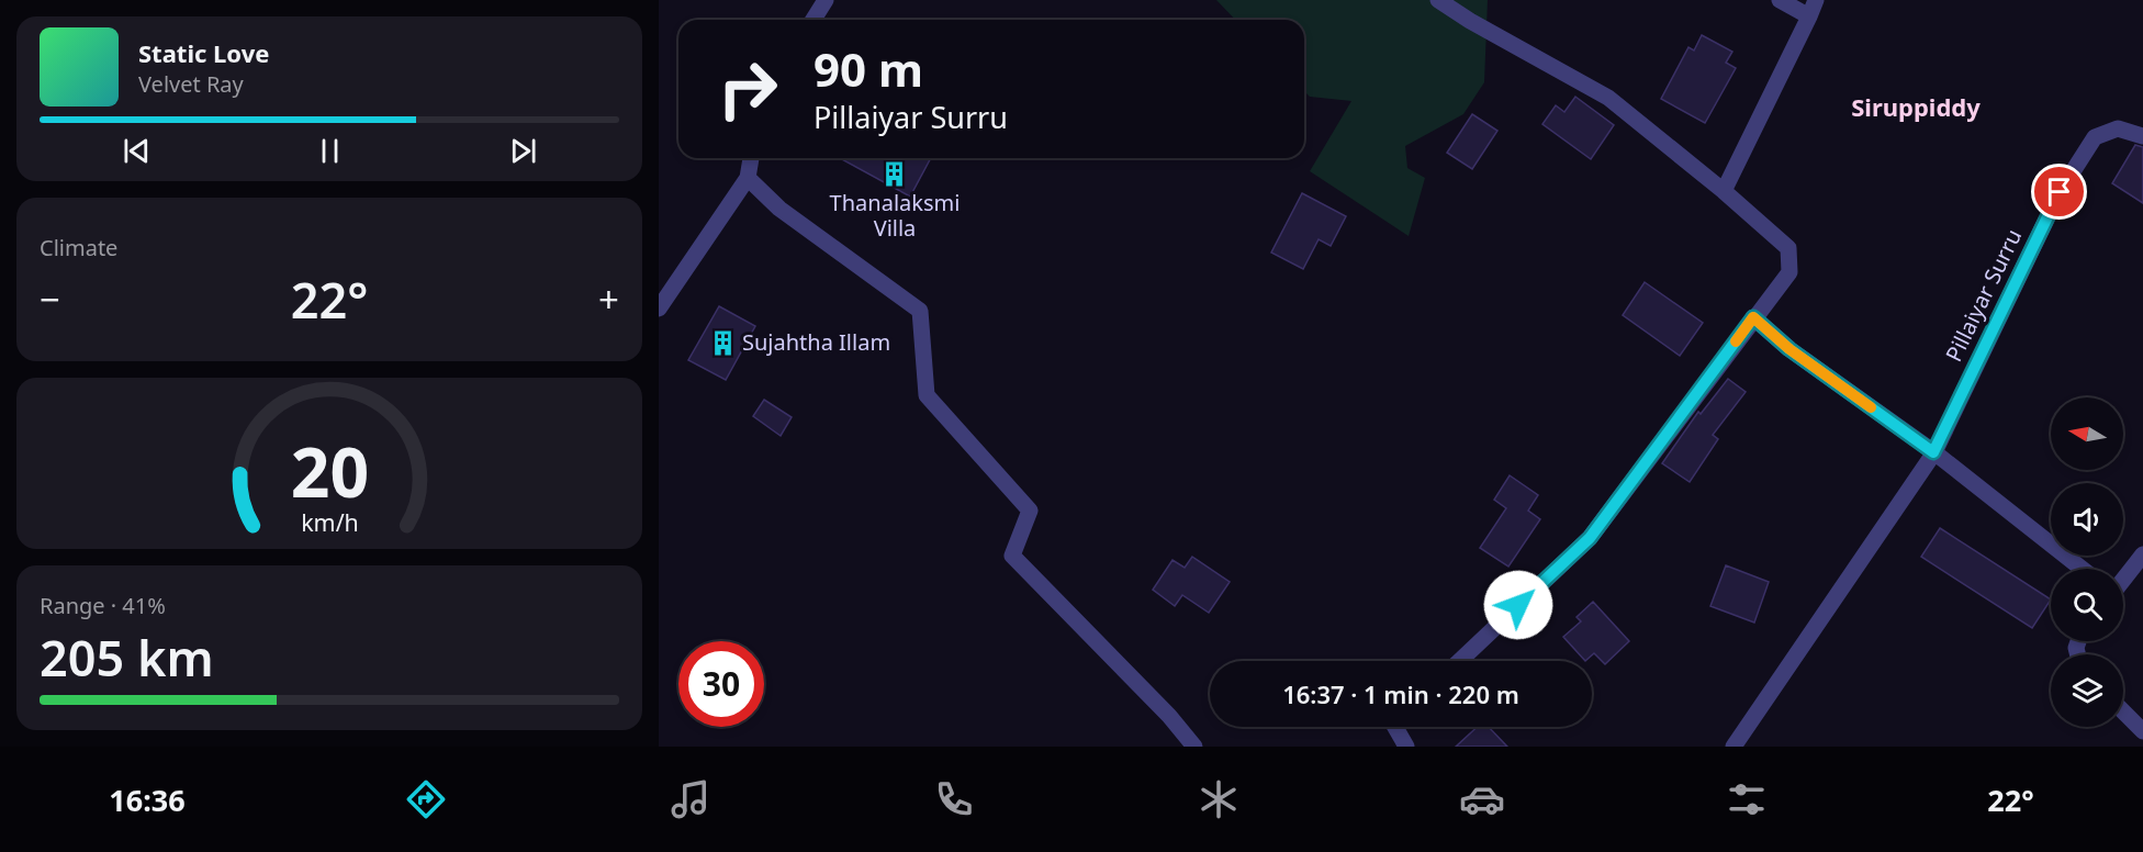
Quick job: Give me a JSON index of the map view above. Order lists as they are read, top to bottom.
{
  "streets": {
    "street": ["Pillaiyar Surru"]
  },
  "districts": ["Siruppiddy"],
  "places": {
    "building": ["Thanalaksmi Villa", "Sujahtha Illam"]
  },
  "north": "left",
  "page": {
    "turn": ["90 m", "Pillaiyar Surru"],
    "song": ["Static Love", "Velvet Ray"],
    "tile": [
      "Climate",
      ["Range · 41%", "205 km"]
    ],
    "heat": ["−", "22°", "+"],
    "limit": "30",
    "trip": "16:37 · 1 min · 220 m",
    "tabs": ["16:36", "22°"],
    "gauge": ["20", "km/h"]
  }
}
